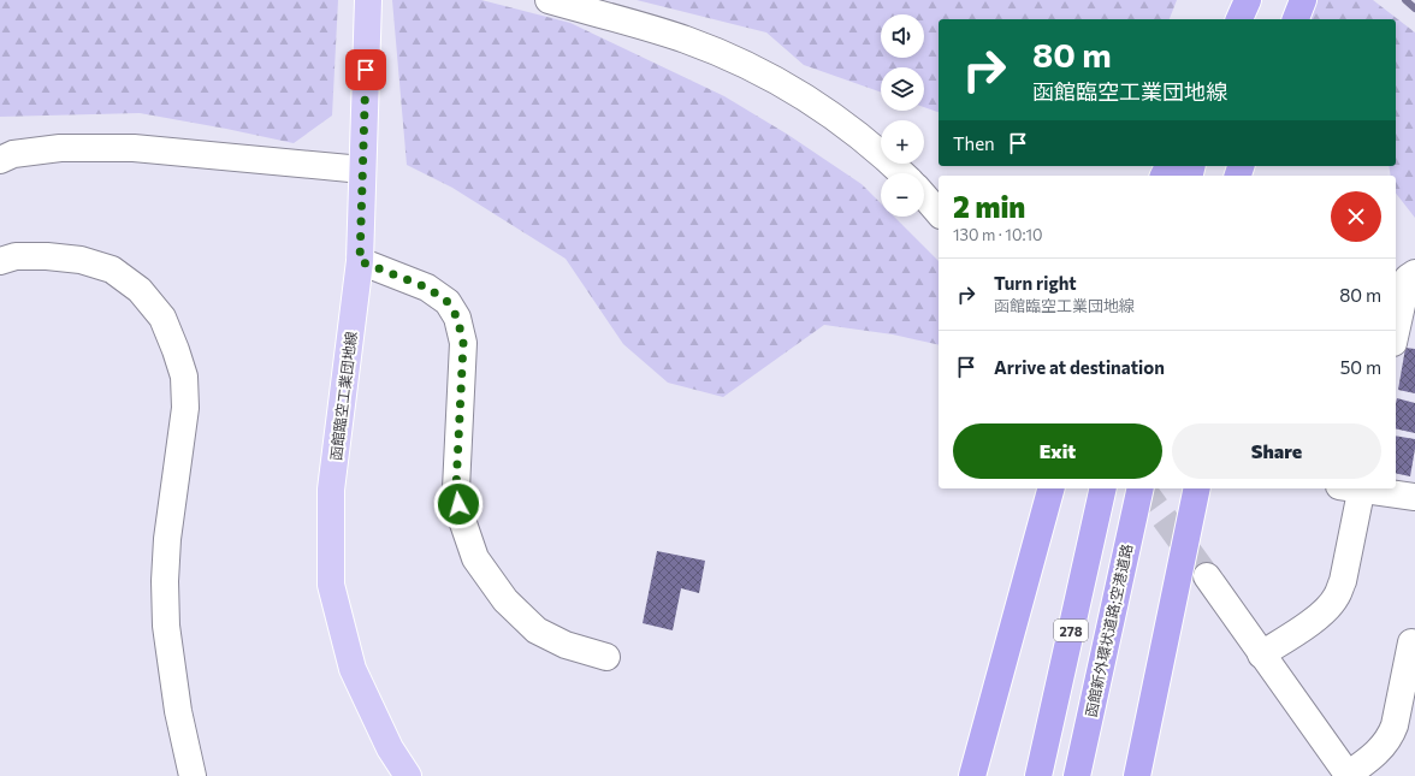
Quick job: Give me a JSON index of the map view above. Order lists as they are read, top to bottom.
{
  "streets": {
    "highway": ["278", "函館新外環状道路;空港道路"],
    "main road": ["函館臨空工業団地線"]
  },
  "page": {
    "map_buttons": ["+", "−"],
    "turn": ["80 m", "函館臨空工業団地線"],
    "then": "Then",
    "heading": ["2 min", "130 m · 10:10"],
    "list": [
      {
        "name": "Turn right",
        "note": "函館臨空工業団地線",
        "value": "80 m"
      },
      {
        "name": "Arrive at destination",
        "value": "50 m"
      }
    ],
    "buttons": ["Exit", "Share"]
  }
}
